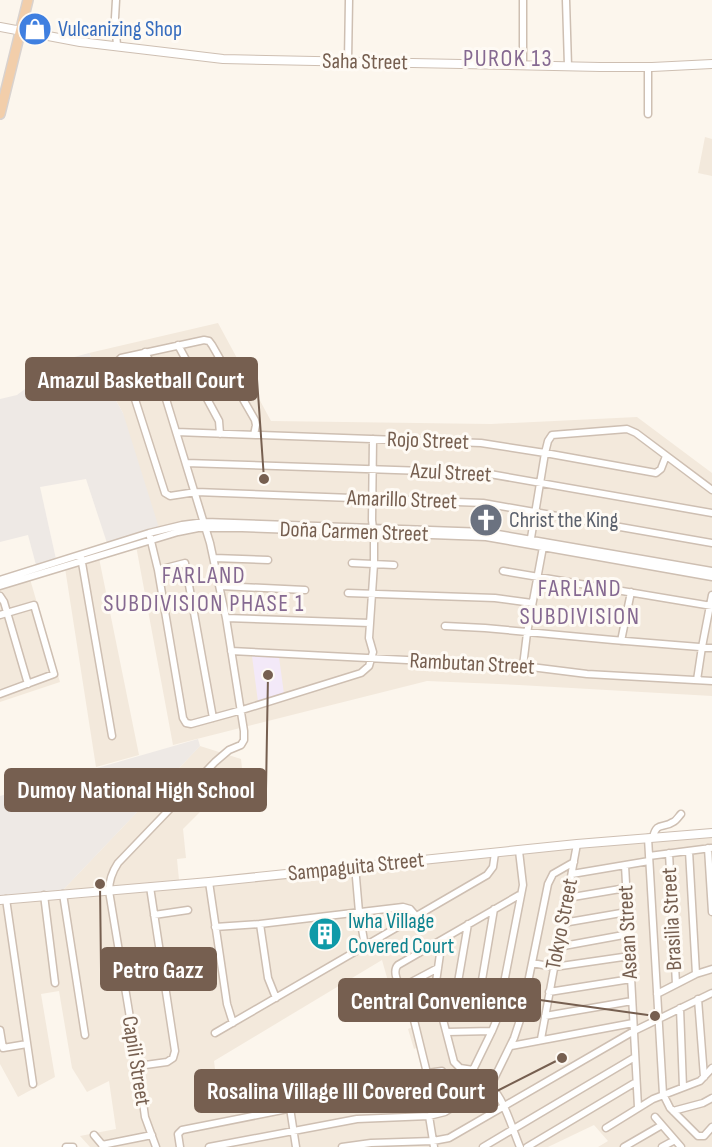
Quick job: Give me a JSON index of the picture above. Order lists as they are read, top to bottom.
{
  "streets": {
    "street": [
      "Saha Street",
      "Rojo Street",
      "Azul Street",
      "Amarillo Street",
      "Doña Carmen Street",
      "Rambutan Street",
      "Sampaguita Street",
      "Brasilia Street",
      "Tokyo Street",
      "Asean Street",
      "Capili Street"
    ]
  },
  "crossings": [
    ["Sampaguita Street", "Tokyo Street"],
    ["Sampaguita Street", "Capili Street"]
  ],
  "districts": ["PUROK 13", "FARLAND SUBDIVISION PHASE 1", "FARLAND SUBDIVISION"],
  "places": {
    "shop": ["Vulcanizing Shop"],
    "other": [
      "Amazul Basketball Court",
      "Dumoy National High School",
      "Petro Gazz",
      "Central Convenience",
      "Rosalina Village III Covered Court"
    ],
    "church": ["Christ the King"],
    "building": ["Iwha Village Covered Court"]
  }
}
